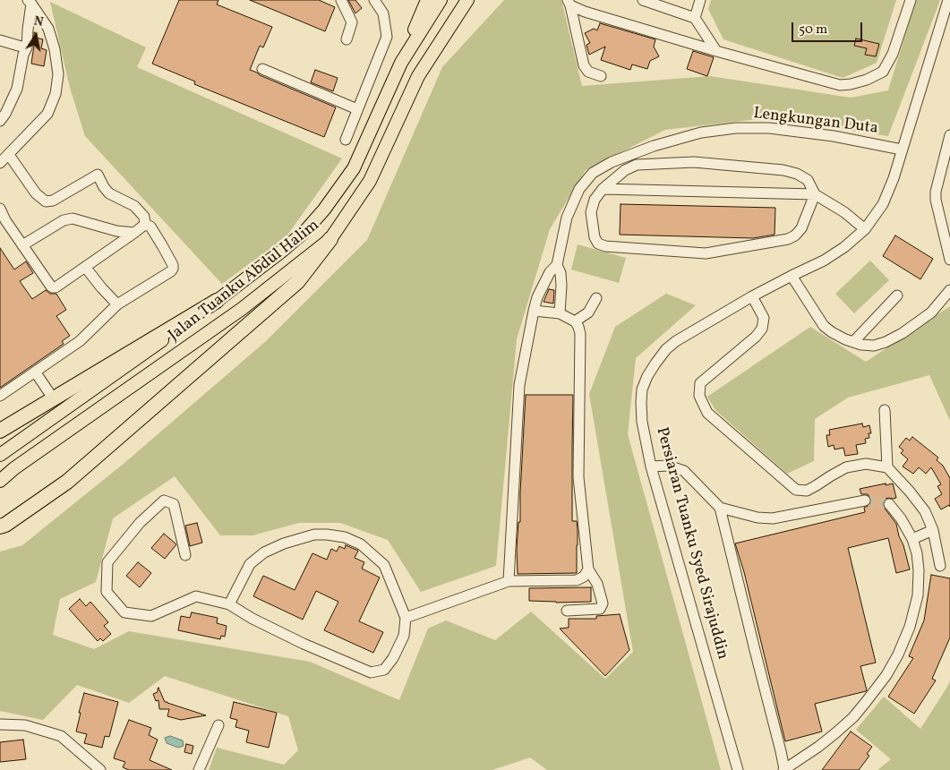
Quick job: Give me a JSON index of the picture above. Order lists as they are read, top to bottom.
{
  "streets": {
    "main road": ["Jalan Tuanku Abdul Halim"],
    "street": ["Lengkungan Duta", "Persiaran Tuanku Syed Sirajuddin"]
  },
  "crossings": [
    ["Lengkungan Duta", "Persiaran Tuanku Syed Sirajuddin"]
  ],
  "scale_bar": "50 m",
  "north": "top"
}
